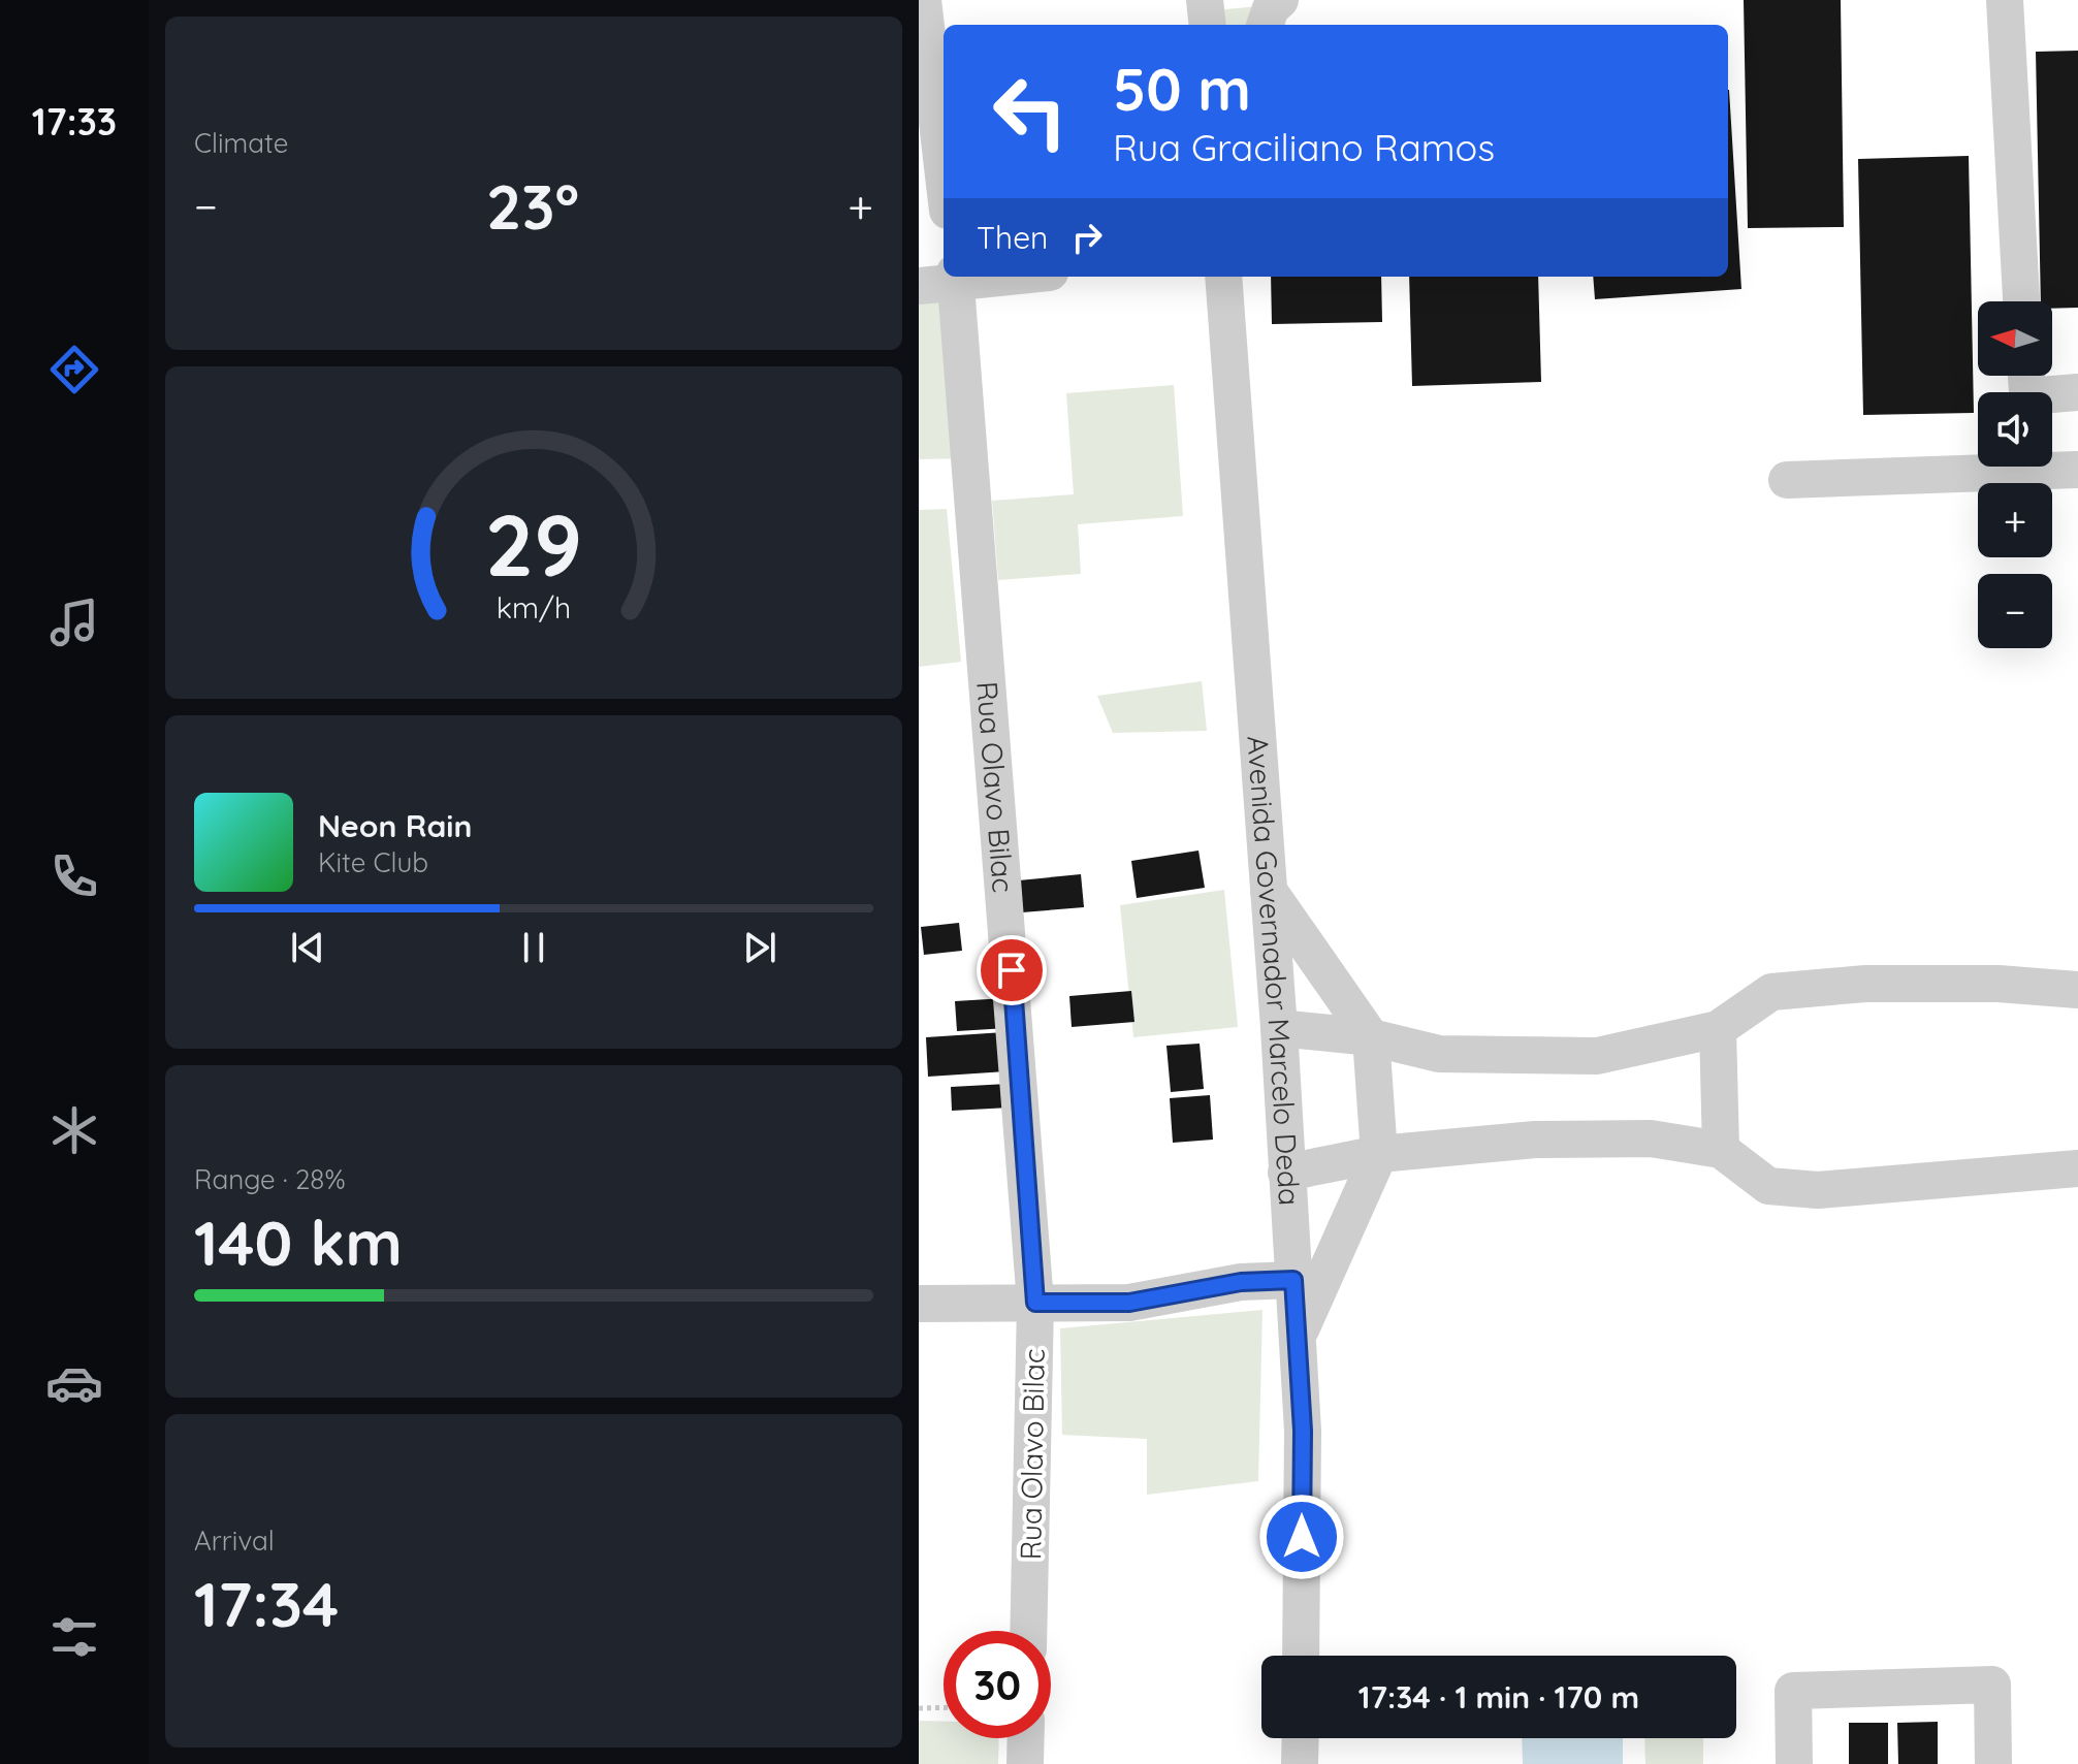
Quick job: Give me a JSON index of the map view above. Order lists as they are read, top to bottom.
{
  "streets": {
    "street": ["Rua Olavo Bilac", "Avenida Governador Marcelo Deda"]
  },
  "north": "left",
  "page": {
    "tabs": "17:33",
    "tile": [
      "Climate",
      ["Range · 28%", "140 km"],
      ["Arrival", "17:34"]
    ],
    "turn": ["50 m", "Rua Graciliano Ramos"],
    "heat": ["−", "23°", "+"],
    "then": "Then",
    "map_buttons": ["+", "−"],
    "song": ["Neon Rain", "Kite Club"],
    "limit": "30",
    "trip": "17:34 · 1 min · 170 m",
    "gauge": ["29", "km/h"]
  }
}
